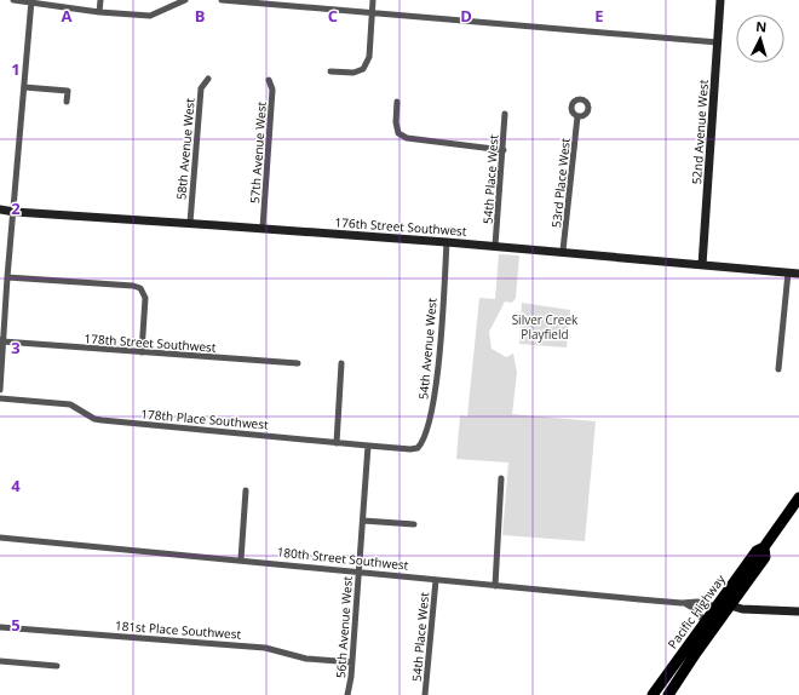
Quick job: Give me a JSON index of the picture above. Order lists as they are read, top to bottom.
{
  "streets": {
    "highway": ["Pacific Highway"],
    "street": [
      "52nd Avenue West",
      "58th Avenue West",
      "57th Avenue West",
      "54th Place West",
      "53rd Place West",
      "176th Street Southwest",
      "178th Street Southwest",
      "54th Avenue West",
      "178th Place Southwest",
      "180th Street Southwest",
      "56th Avenue West",
      "181st Place Southwest"
    ]
  },
  "crossings": [
    ["52nd Avenue West", "176th Street Southwest"],
    ["58th Avenue West", "176th Street Southwest"],
    ["57th Avenue West", "176th Street Southwest"],
    ["54th Place West", "176th Street Southwest"],
    ["54th Place West", "180th Street Southwest"],
    ["53rd Place West", "176th Street Southwest"],
    ["176th Street Southwest", "54th Avenue West"],
    ["54th Avenue West", "178th Place Southwest"],
    ["178th Place Southwest", "56th Avenue West"],
    ["180th Street Southwest", "Pacific Highway"],
    ["180th Street Southwest", "56th Avenue West"],
    ["56th Avenue West", "181st Place Southwest"]
  ],
  "parks": ["Silver Creek Playfield"],
  "north": "top",
  "grid": {
    "columns": [
      "A",
      "B",
      "C",
      "D",
      "E"
    ],
    "rows": [
      "1",
      "2",
      "3",
      "4",
      "5"
    ]
  }
}
